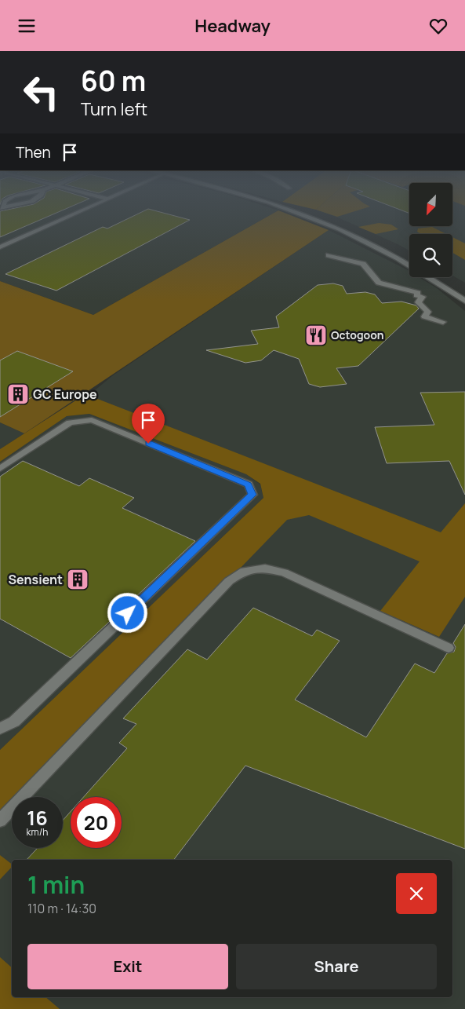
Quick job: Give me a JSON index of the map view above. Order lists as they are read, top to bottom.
{
  "places": {
    "restaurant": ["Octogoon"],
    "building": ["GC Europe", "Sensient"]
  },
  "north": "bottom left",
  "page": {
    "header": "Headway",
    "turn": ["60 m", "Turn left"],
    "then": "Then",
    "speed": "16 km/h",
    "limit": "20",
    "heading": ["1 min", "110 m · 14:30"],
    "buttons": ["Exit", "Share"]
  }
}
